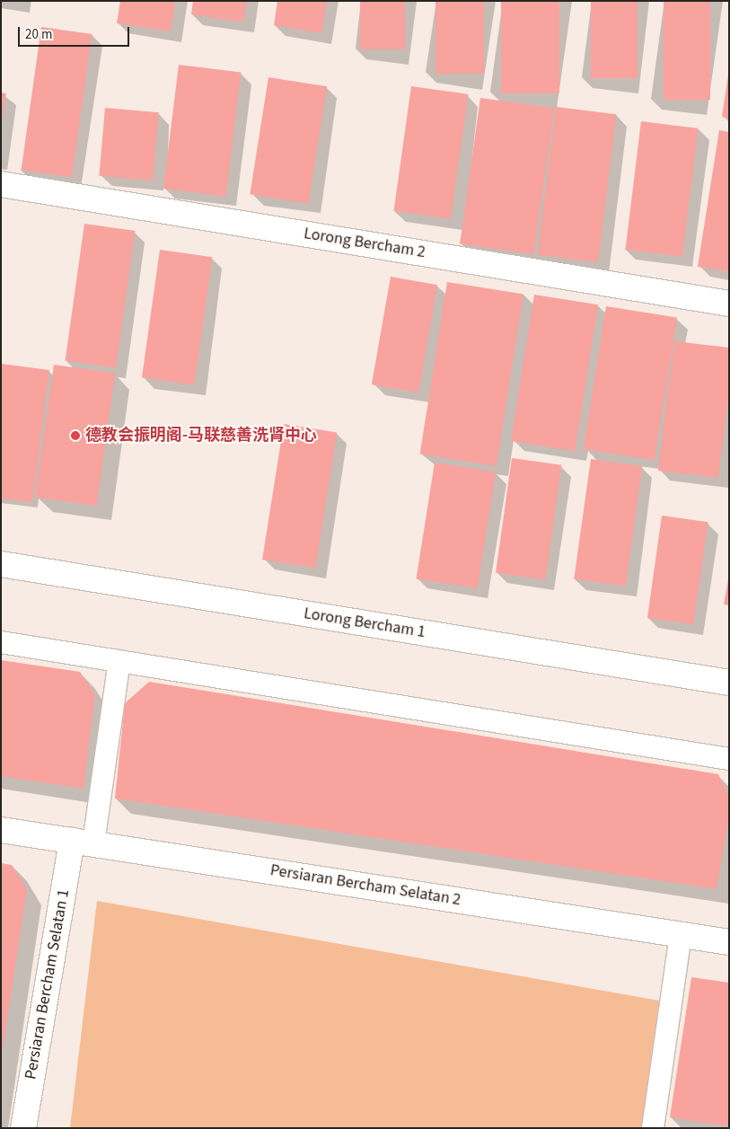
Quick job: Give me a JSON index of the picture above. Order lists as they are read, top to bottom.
{
  "streets": {
    "street": [
      "Lorong Bercham 2",
      "Lorong Bercham 1",
      "Persiaran Bercham Selatan 2",
      "Persiaran Bercham Selatan 1"
    ]
  },
  "crossings": [
    ["Persiaran Bercham Selatan 2", "Persiaran Bercham Selatan 1"]
  ],
  "places": ["德教会振明阁-马联慈善洗肾中心"],
  "scale_bar": "20 m"
}
